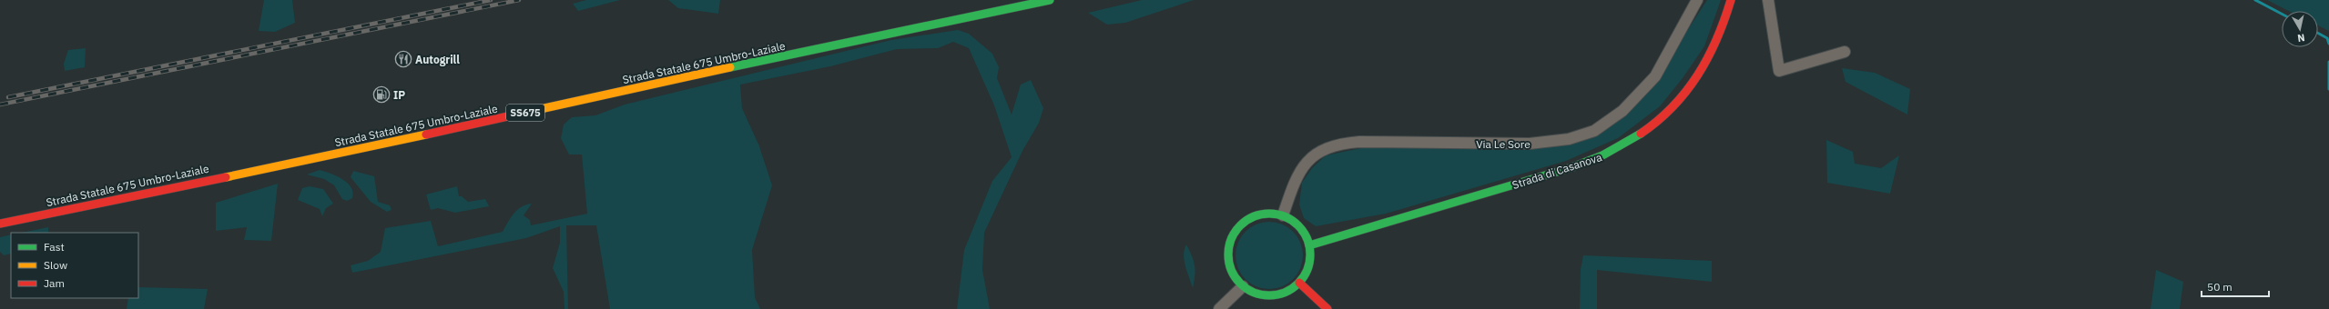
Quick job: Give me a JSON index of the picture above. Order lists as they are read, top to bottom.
{
  "streets": {
    "main road": ["Strada Statale 675 Umbro-Laziale", "SS675", "Strada di Casanova"],
    "street": ["Via Le Sore"]
  },
  "crossings": [
    ["Via Le Sore", "Strada di Casanova"]
  ],
  "places": {
    "restaurant": ["Autogrill"],
    "fuel station": ["IP"]
  },
  "legend": ["Fast", "Slow", "Jam"],
  "scale_bar": "50 m",
  "north": "bottom"
}
